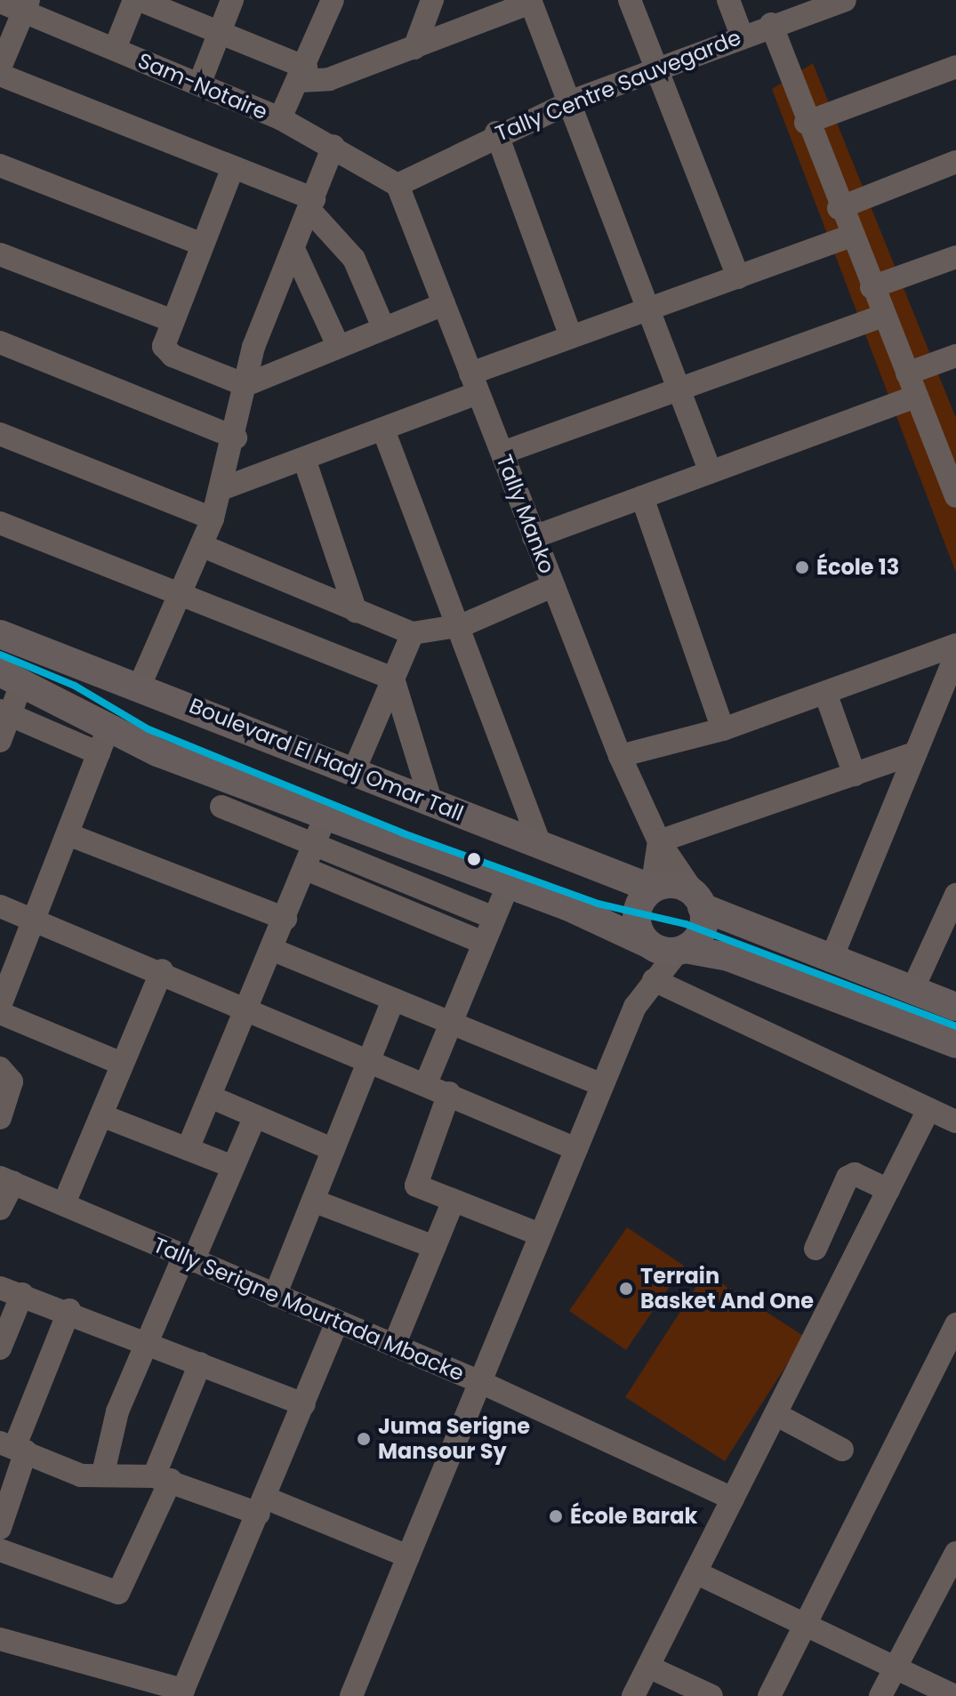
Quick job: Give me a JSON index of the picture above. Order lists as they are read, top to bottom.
{
  "streets": {
    "main road": ["Boulevard El Hadj Omar Tall"],
    "street": [
      "Tally Centre Sauvegarde",
      "Sam-Notaire",
      "Tally Manko",
      "Tally Serigne Mourtada Mbacke"
    ]
  },
  "crossings": [
    ["Tally Centre Sauvegarde", "Sam-Notaire"],
    ["Tally Centre Sauvegarde", "Tally Manko"],
    ["Sam-Notaire", "Tally Manko"],
    ["Tally Manko", "Boulevard El Hadj Omar Tall"],
    ["Tally Manko", "Tally Serigne Mourtada Mbacke"],
    ["Boulevard El Hadj Omar Tall", "Tally Serigne Mourtada Mbacke"]
  ],
  "places": [
    "École 13",
    "Terrain Basket And One",
    "Juma Serigne Mansour Sy",
    "École Barak"
  ]
}
